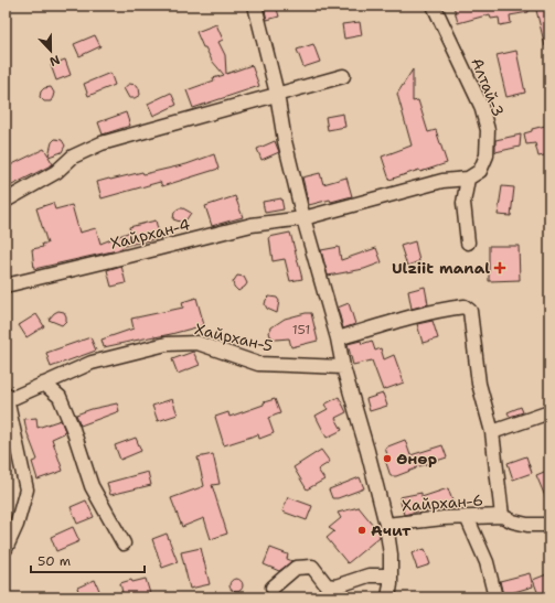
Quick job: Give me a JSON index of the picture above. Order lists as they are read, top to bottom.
{
  "streets": {
    "street": [
      "Алтай-3",
      "Хайрхан-4",
      "Хайрхан-5",
      "Хайрхан-6"
    ]
  },
  "crossings": [
    ["Алтай-3", "Хайрхан-4"]
  ],
  "places": {
    "health": ["Ulziit manal"],
    "other": ["Өнөр", "Ачит"]
  },
  "house_numbers": ["151"],
  "scale_bar": "50 m",
  "north": "bottom"
}
